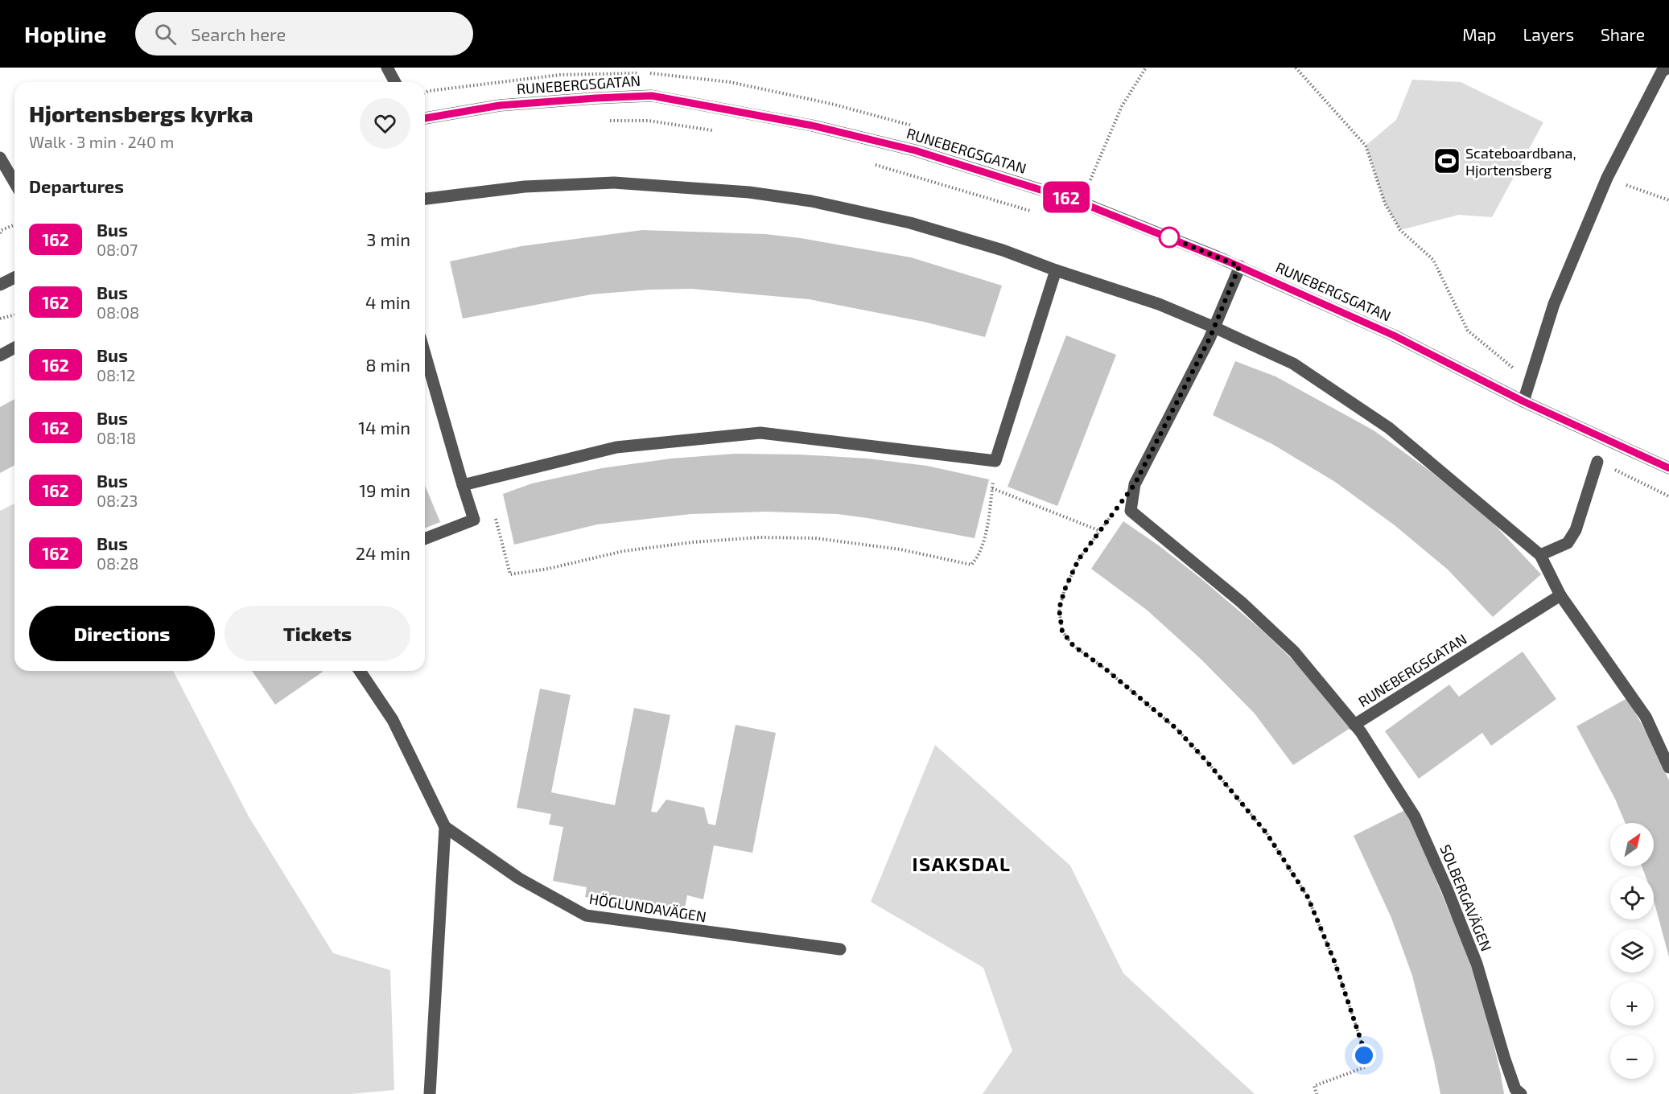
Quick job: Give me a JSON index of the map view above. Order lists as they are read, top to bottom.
{
  "streets": {
    "street": ["RUNEBERGSGATAN", "SOLBERGAVÄGEN", "HÖGLUNDAVÄGEN"]
  },
  "crossings": [
    ["RUNEBERGSGATAN", "SOLBERGAVÄGEN"]
  ],
  "districts": ["ISAKSDAL"],
  "places": {
    "sports": ["Scateboardbana, Hjortensberg"]
  },
  "lines": ["bus line 162"],
  "north": "top right",
  "page": {
    "header": "Hopline",
    "search": "Search here",
    "nav": ["Map", "Layers", "Share"],
    "on_map": "162",
    "heading": [
      ["Hjortensbergs kyrka", "Walk · 3 min · 240 m"],
      "Departures"
    ],
    "list": [
      {
        "mark": "162",
        "name": "Bus",
        "note": "08:07",
        "value": "3 min"
      },
      {
        "mark": "162",
        "name": "Bus",
        "note": "08:08",
        "value": "4 min"
      },
      {
        "mark": "162",
        "name": "Bus",
        "note": "08:12",
        "value": "8 min"
      },
      {
        "mark": "162",
        "name": "Bus",
        "note": "08:18",
        "value": "14 min"
      },
      {
        "mark": "162",
        "name": "Bus",
        "note": "08:23",
        "value": "19 min"
      },
      {
        "mark": "162",
        "name": "Bus",
        "note": "08:28",
        "value": "24 min"
      }
    ],
    "buttons": ["Directions", "Tickets"],
    "map_buttons": ["+", "−"]
  }
}
